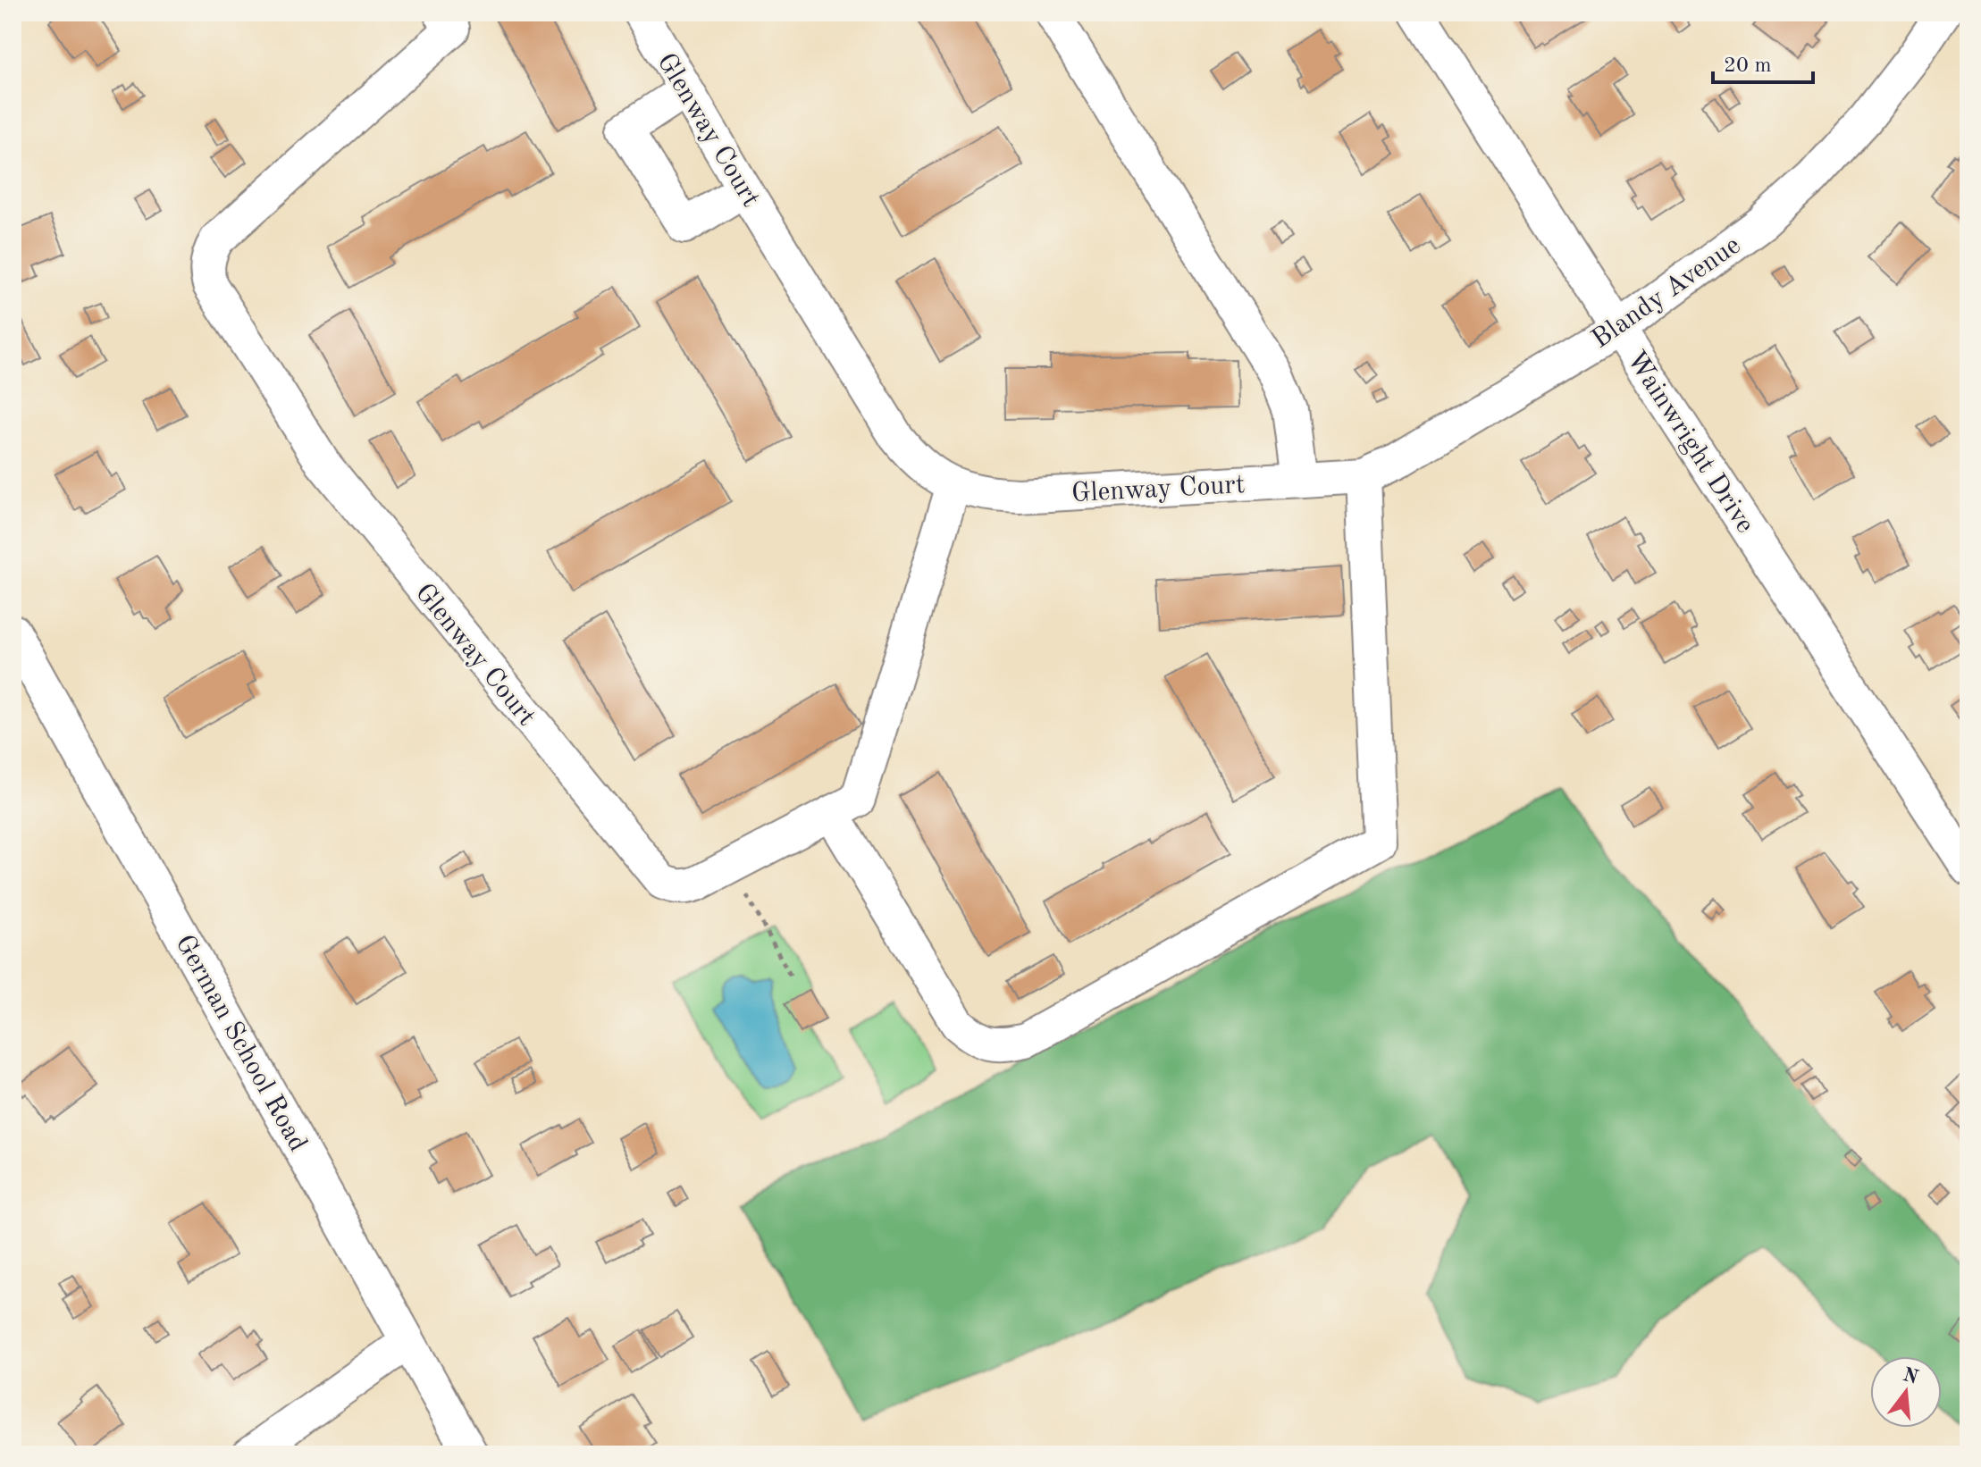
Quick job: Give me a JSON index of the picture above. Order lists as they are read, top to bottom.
{
  "streets": {
    "street": [
      "Glenway Court",
      "Blandy Avenue",
      "Wainwright Drive",
      "German School Road"
    ]
  },
  "crossings": [
    ["Glenway Court", "Blandy Avenue"],
    ["Blandy Avenue", "Wainwright Drive"]
  ],
  "scale_bar": "20 m",
  "north": "top"
}
